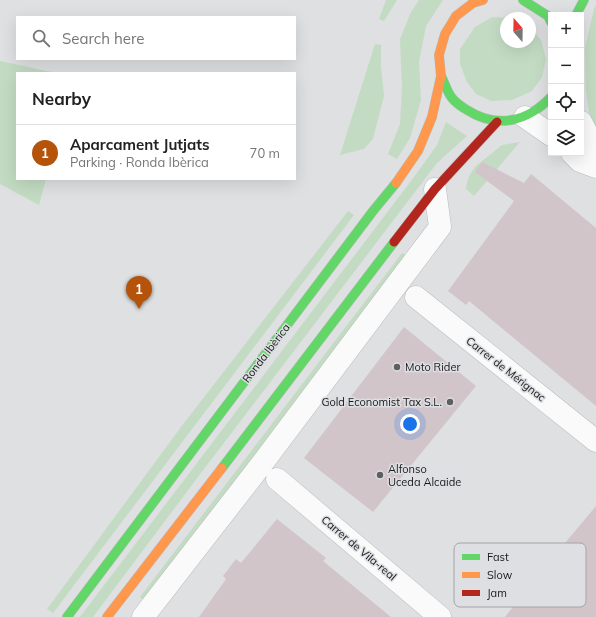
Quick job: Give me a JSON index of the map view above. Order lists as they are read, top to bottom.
{
  "streets": {
    "street": ["Ronda Ibèrica", "Carrer de Mérignac", "Carrer de Vila-real"]
  },
  "places": ["Moto Rider", "Gold Economist Tax S.L.", "Alfonso Uceda Alcaide"],
  "legend": ["Fast", "Slow", "Jam"],
  "north": "top",
  "page": {
    "map_buttons": ["+", "−"],
    "search": "Search here",
    "heading": "Nearby",
    "list": [
      {
        "mark": "1",
        "name": "Aparcament Jutjats",
        "note": "Parking · Ronda Ibèrica",
        "value": "70 m"
      }
    ],
    "pins": "1"
  }
}
